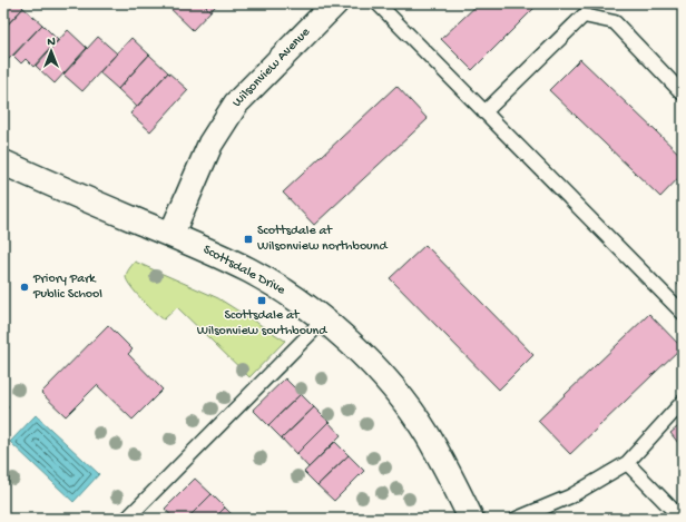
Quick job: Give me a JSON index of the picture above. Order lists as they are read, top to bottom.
{
  "streets": {
    "street": ["Wilsonview Avenue", "Scottsdale Drive"]
  },
  "crossings": [
    ["Wilsonview Avenue", "Scottsdale Drive"]
  ],
  "places": {
    "transit": ["Scottsdale at Wilsonview northbound", "Scottsdale at Wilsonview southbound"],
    "other": ["Priory Park Public School"]
  },
  "north": "top"
}
